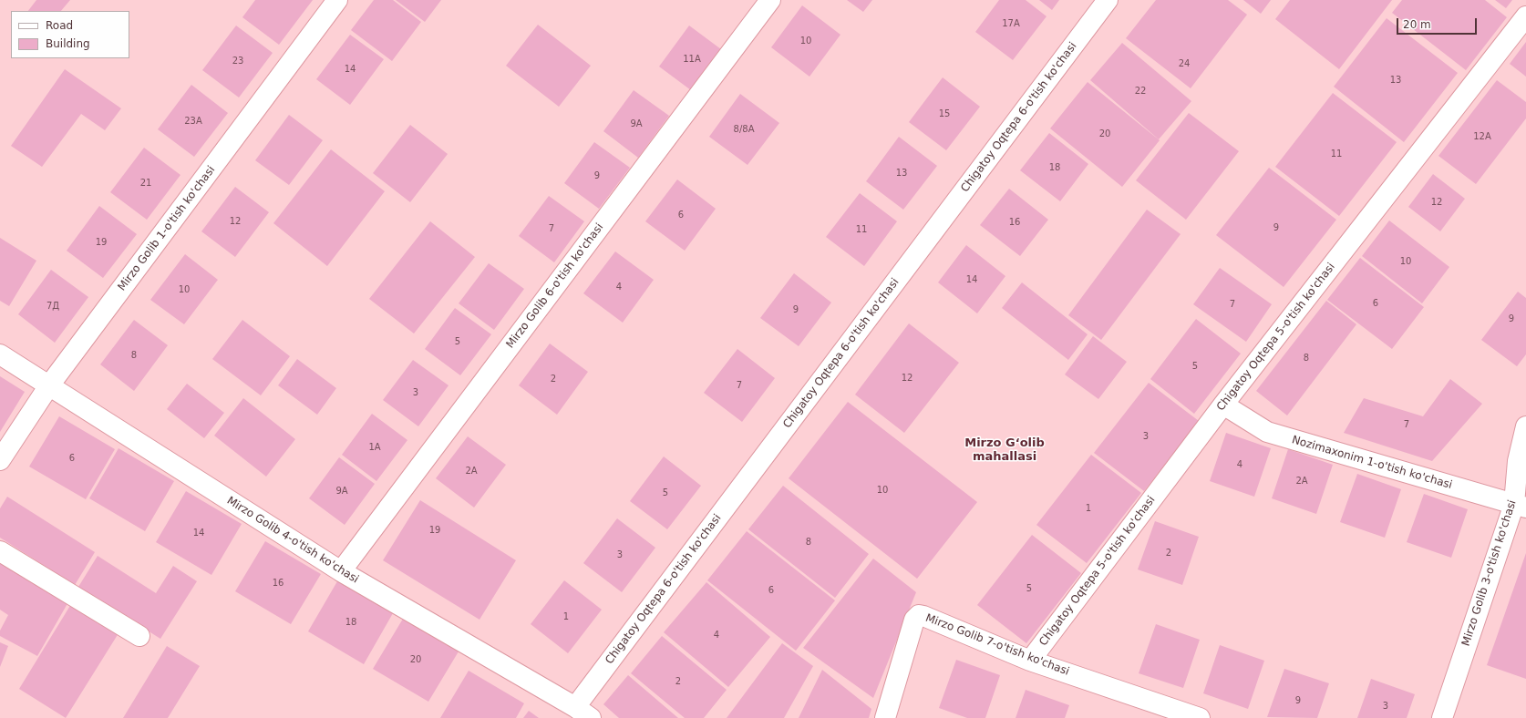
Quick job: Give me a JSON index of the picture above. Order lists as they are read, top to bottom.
{
  "streets": {
    "street": [
      "Chigatoy Oqtepa 6-o'tish ko'chasi",
      "Mirzo Golib 1-o'tish ko'chasi",
      "Mirzo Golib 6-o'tish ko'chasi",
      "Chigatoy Oqtepa 5-o'tish ko'chasi",
      "Nozimaxonim 1-o'tish ko'chasi",
      "Mirzo Golib 4-o'tish ko'chasi",
      "Mirzo Golib 3-o'tish ko'chasi",
      "Mirzo Golib 7-o'tish ko'chasi"
    ]
  },
  "crossings": [
    ["Chigatoy Oqtepa 6-o'tish ko'chasi", "Mirzo Golib 4-o'tish ko'chasi"],
    ["Mirzo Golib 1-o'tish ko'chasi", "Mirzo Golib 4-o'tish ko'chasi"],
    ["Mirzo Golib 6-o'tish ko'chasi", "Mirzo Golib 4-o'tish ko'chasi"],
    ["Chigatoy Oqtepa 5-o'tish ko'chasi", "Nozimaxonim 1-o'tish ko'chasi"],
    ["Chigatoy Oqtepa 5-o'tish ko'chasi", "Mirzo Golib 7-o'tish ko'chasi"],
    ["Nozimaxonim 1-o'tish ko'chasi", "Mirzo Golib 3-o'tish ko'chasi"]
  ],
  "districts": ["Mirzo Gʻolib mahallasi"],
  "house_numbers": [
    "17A",
    "10",
    "11A",
    "23",
    "24",
    "14",
    "13",
    "22",
    "15",
    "23A",
    "9A",
    "8/8A",
    "20",
    "12A",
    "11",
    "18",
    "13",
    "9",
    "21",
    "12",
    "6",
    "12",
    "16",
    "9",
    "7",
    "11",
    "19",
    "10",
    "14",
    "4",
    "10",
    "6",
    "7",
    "7Д",
    "9",
    "9",
    "5",
    "8",
    "8",
    "5",
    "12",
    "2",
    "7",
    "3",
    "7",
    "3",
    "1A",
    "6",
    "4",
    "2A",
    "2A",
    "10",
    "9A",
    "5",
    "1",
    "19",
    "14",
    "8",
    "2",
    "3",
    "16",
    "5",
    "6",
    "1",
    "18",
    "4",
    "20",
    "2",
    "9",
    "3"
  ],
  "legend": ["Road", "Building"],
  "scale_bar": "20 m"
}
